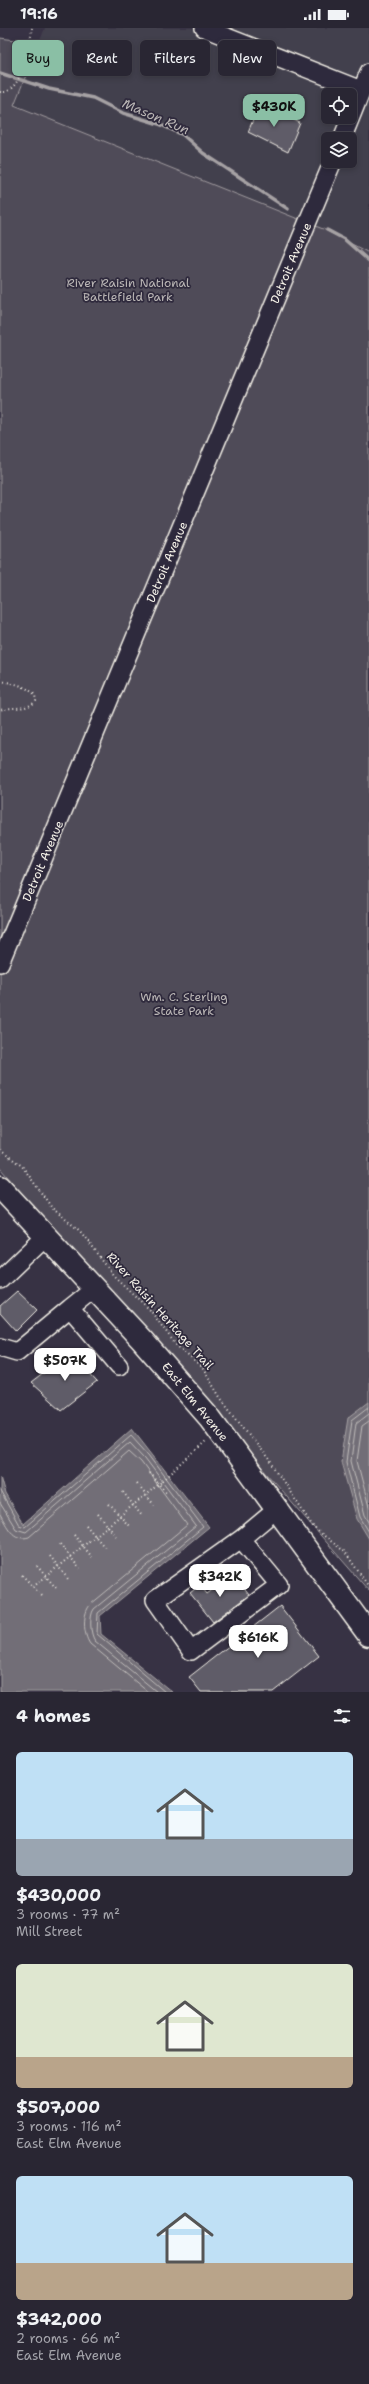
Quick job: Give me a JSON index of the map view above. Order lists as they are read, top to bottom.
{
  "streets": {
    "main road": ["East Elm Avenue"],
    "street": ["Detroit Avenue"],
    "path": ["River Raisin Heritage Trail"]
  },
  "water": ["Mason Run"],
  "parks": ["River Raisin National Battlefield Park", "Wm. C. Sterling State Park"],
  "page": {
    "status": "19:16",
    "chip": [
      "Buy",
      "Rent",
      "Filters",
      "New"
    ],
    "price": [
      "$430K",
      "$507K",
      "$342K",
      "$616K"
    ],
    "heading": "4 homes",
    "list": [
      {
        "name": "$430,000",
        "note": "3 rooms · 77 m² · Mill Street"
      },
      {
        "name": "$507,000",
        "note": "3 rooms · 116 m² · East Elm Avenue"
      },
      {
        "name": "$342,000",
        "note": "2 rooms · 66 m² · East Elm Avenue"
      }
    ]
  }
}
